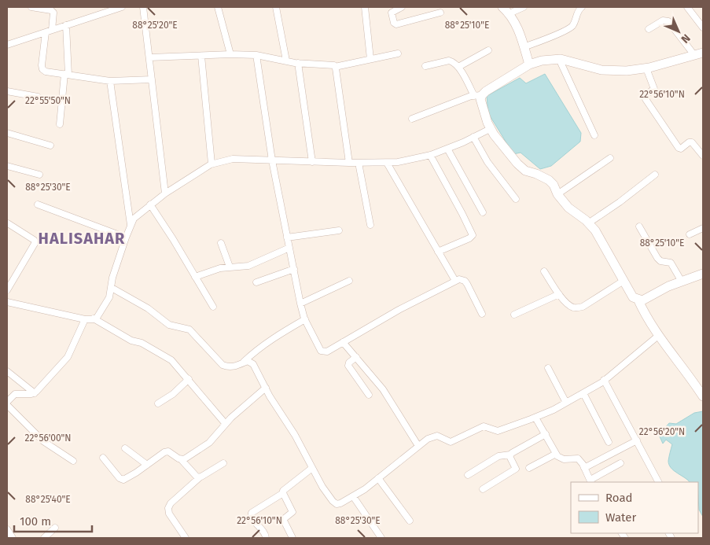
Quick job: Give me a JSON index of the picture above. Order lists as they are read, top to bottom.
{
  "districts": ["HALISAHAR"],
  "legend": ["Road", "Water"],
  "scale_bar": "100 m",
  "north": "bottom right",
  "coordinates": [
    "88°25'20\"E",
    "88°25'10\"E",
    "22°56'10\"N",
    "22°55'50\"N",
    "88°25'30\"E",
    "22°56'20\"N",
    "22°56'00\"N",
    "88°25'40\"E"
  ]
}
